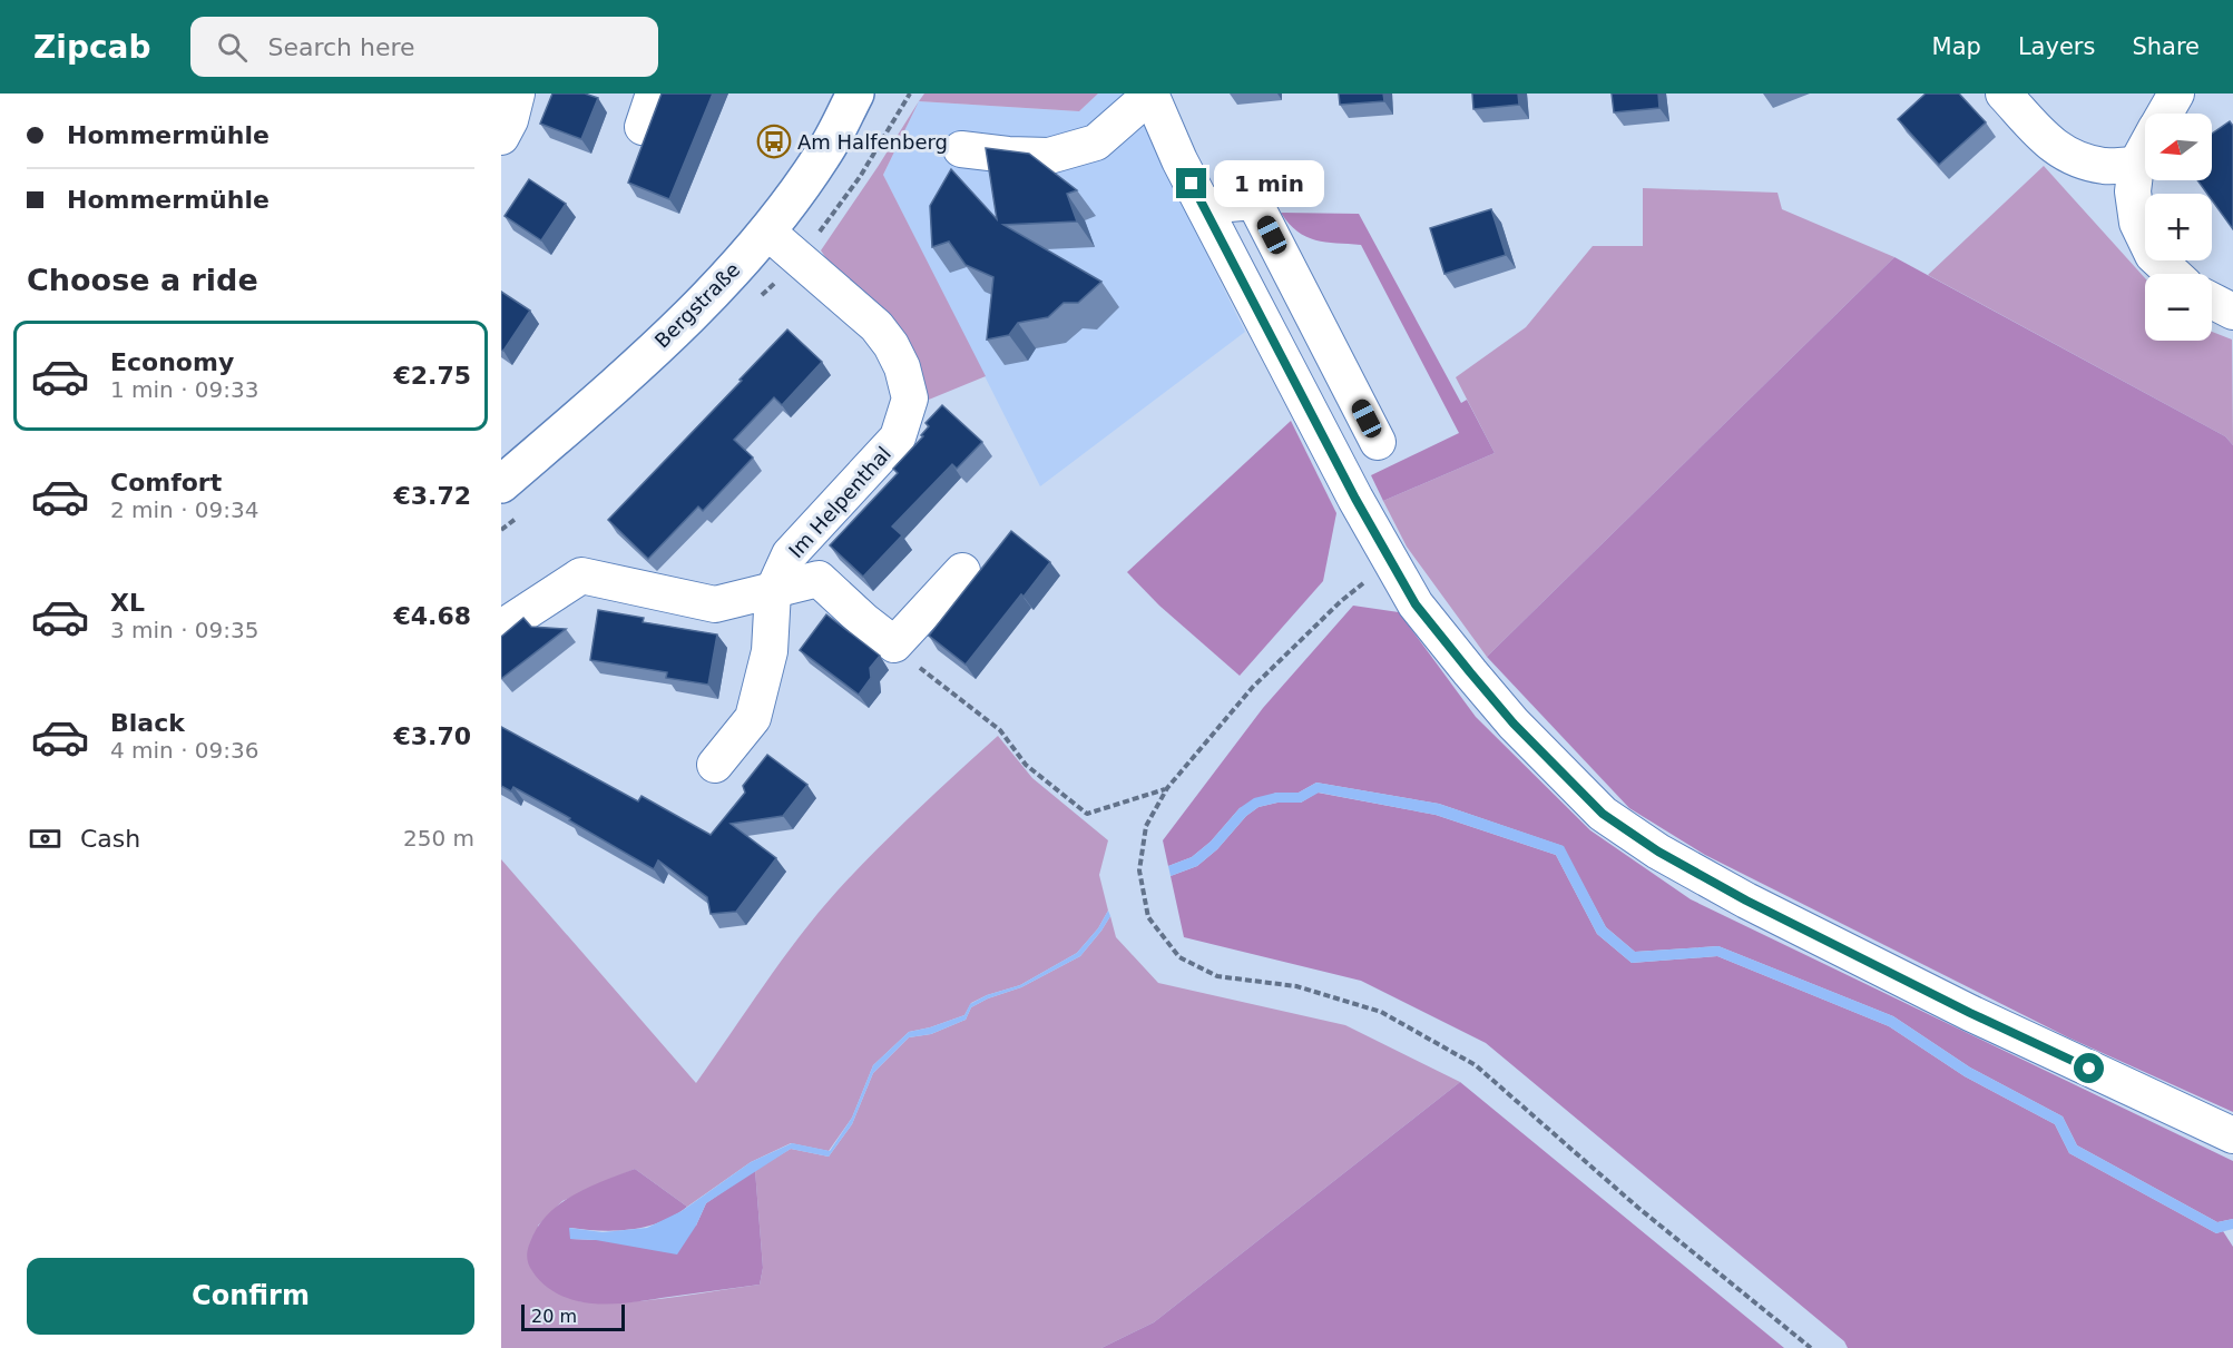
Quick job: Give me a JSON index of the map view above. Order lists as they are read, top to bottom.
{
  "streets": {
    "main road": ["Bergstraße"],
    "street": ["Im Helpenthal"]
  },
  "crossings": [
    ["Bergstraße", "Im Helpenthal"]
  ],
  "places": {
    "bus stop": ["Am Halfenberg"]
  },
  "scale_bar": "20 m",
  "north": "left",
  "page": {
    "header": "Zipcab",
    "search": "Search here",
    "nav": ["Map", "Layers", "Share"],
    "banner": ["Hommermühle", "Hommermühle"],
    "map_buttons": ["+", "−"],
    "bubble": "1 min",
    "heading": "Choose a ride",
    "list": [
      {
        "name": "Economy",
        "note": "1 min · 09:33",
        "value": "€2.75"
      },
      {
        "name": "Comfort",
        "note": "2 min · 09:34",
        "value": "€3.72"
      },
      {
        "name": "XL",
        "note": "3 min · 09:35",
        "value": "€4.68"
      },
      {
        "name": "Black",
        "note": "4 min · 09:36",
        "value": "€3.70"
      }
    ],
    "pay": ["Cash", "250 m"],
    "buttons": "Confirm",
    "scale": "20 m"
  }
}
